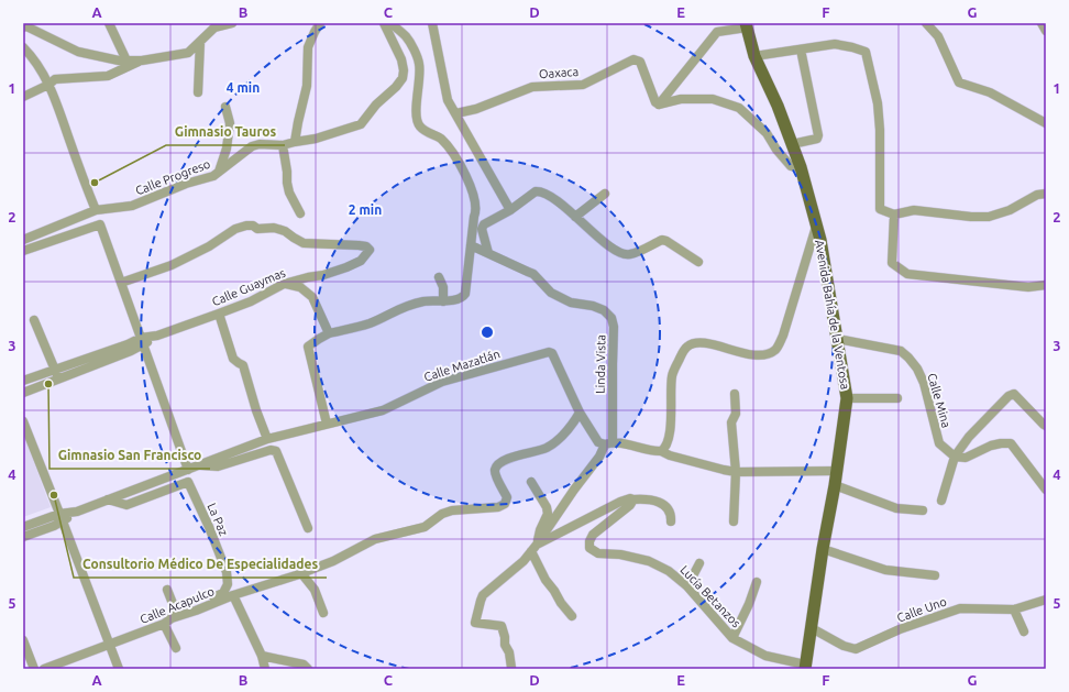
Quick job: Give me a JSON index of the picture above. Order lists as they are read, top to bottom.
{
  "streets": {
    "main road": ["Avenida Bahía de la Ventosa"],
    "street": [
      "Oaxaca",
      "Calle Progreso",
      "Calle Guaymas",
      "Linda Vista",
      "Calle Mazatlán",
      "Calle Mina",
      "La Paz",
      "Lucía Betanzos",
      "Calle Acapulco",
      "Calle Uno"
    ]
  },
  "crossings": [
    ["Avenida Bahía de la Ventosa", "Calle Mina"],
    ["Avenida Bahía de la Ventosa", "Lucía Betanzos"],
    ["Avenida Bahía de la Ventosa", "Calle Uno"],
    ["Linda Vista", "Calle Mazatlán"],
    ["Calle Mazatlán", "La Paz"],
    ["Calle Mazatlán", "Calle Acapulco"],
    ["La Paz", "Calle Acapulco"]
  ],
  "places": ["Gimnasio Tauros", "Gimnasio San Francisco", "Consultorio Médico De Especialidades"],
  "grid": {
    "columns": [
      "A",
      "B",
      "C",
      "D",
      "E",
      "F",
      "G"
    ],
    "rows": [
      "1",
      "2",
      "3",
      "4",
      "5"
    ]
  },
  "rings": ["4 min", "2 min"]
}
